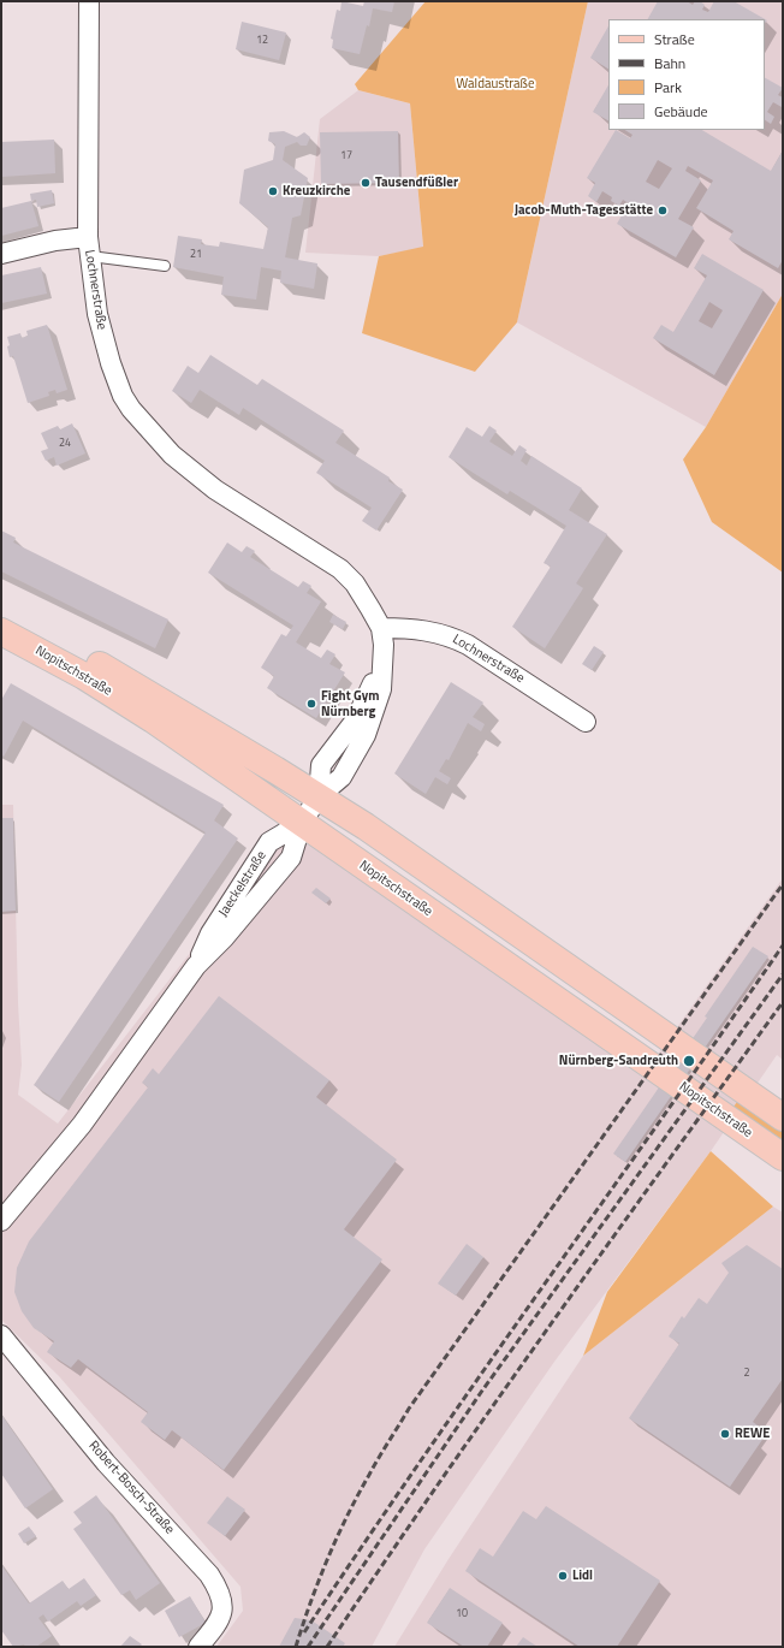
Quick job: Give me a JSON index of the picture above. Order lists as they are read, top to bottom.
{
  "streets": {
    "main road": ["Nopitschstraße"],
    "street": ["Lochnerstraße", "Jaeckelstraße", "Robert-Bosch-Straße"]
  },
  "crossings": [
    ["Lochnerstraße", "Nopitschstraße"],
    ["Lochnerstraße", "Jaeckelstraße"],
    ["Nopitschstraße", "Jaeckelstraße"]
  ],
  "parks": ["Waldaustraße"],
  "places": [
    "Tausendfüßler",
    "Kreuzkirche",
    "Jacob-Muth-Tagesstätte",
    "Fight Gym Nürnberg",
    "Nürnberg-Sandreuth",
    "REWE",
    "Lidl"
  ],
  "house_numbers": [
    "12",
    "17",
    "21",
    "24",
    "2",
    "10"
  ],
  "legend": [
    "Straße",
    "Bahn",
    "Park",
    "Gebäude"
  ]
}
